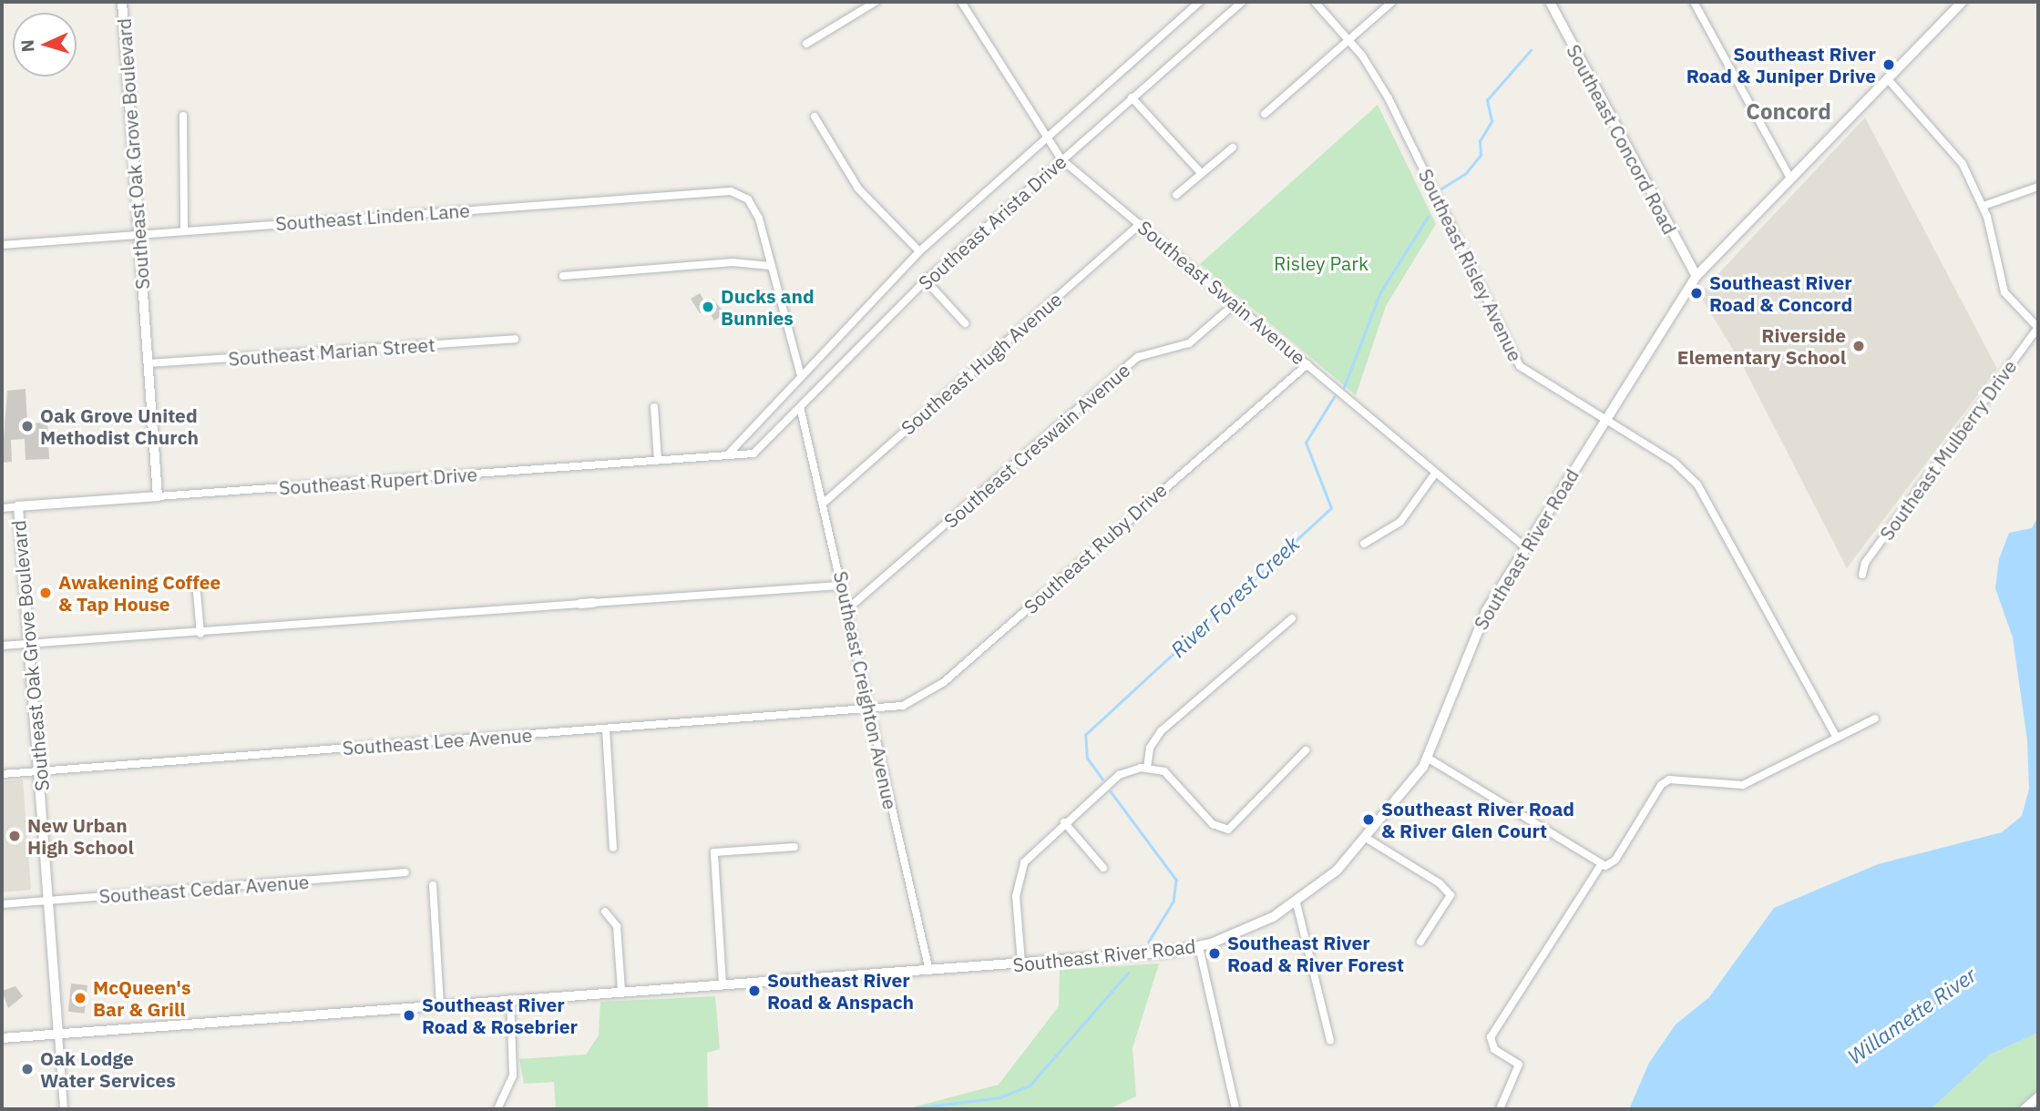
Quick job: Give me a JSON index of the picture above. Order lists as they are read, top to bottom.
{
  "streets": {
    "street": [
      "Southeast Concord Road",
      "Southeast Oak Grove Boulevard",
      "Southeast Linden Lane",
      "Southeast Arista Drive",
      "Southeast Risley Avenue",
      "Southeast Swain Avenue",
      "Southeast Marian Street",
      "Southeast Hugh Avenue",
      "Southeast Creswain Avenue",
      "Southeast Mulberry Drive",
      "Southeast Rupert Drive",
      "Southeast Ruby Drive",
      "Southeast River Road",
      "Southeast Creighton Avenue",
      "Southeast Lee Avenue",
      "Southeast Cedar Avenue"
    ]
  },
  "crossings": [
    ["Southeast Concord Road", "Southeast River Road"],
    ["Southeast Oak Grove Boulevard", "Southeast Linden Lane"],
    ["Southeast Oak Grove Boulevard", "Southeast Marian Street"],
    ["Southeast Oak Grove Boulevard", "Southeast Rupert Drive"],
    ["Southeast Oak Grove Boulevard", "Southeast River Road"],
    ["Southeast Oak Grove Boulevard", "Southeast Lee Avenue"],
    ["Southeast Oak Grove Boulevard", "Southeast Cedar Avenue"],
    ["Southeast Arista Drive", "Southeast Swain Avenue"],
    ["Southeast Arista Drive", "Southeast Rupert Drive"],
    ["Southeast Arista Drive", "Southeast Creighton Avenue"],
    ["Southeast Risley Avenue", "Southeast River Road"],
    ["Southeast Swain Avenue", "Southeast Hugh Avenue"],
    ["Southeast Swain Avenue", "Southeast Creswain Avenue"],
    ["Southeast Swain Avenue", "Southeast Ruby Drive"],
    ["Southeast Swain Avenue", "Southeast River Road"],
    ["Southeast Hugh Avenue", "Southeast Creighton Avenue"],
    ["Southeast Creswain Avenue", "Southeast Creighton Avenue"],
    ["Southeast Ruby Drive", "Southeast Creighton Avenue"],
    ["Southeast Ruby Drive", "Southeast Lee Avenue"],
    ["Southeast River Road", "Southeast Creighton Avenue"],
    ["Southeast Creighton Avenue", "Southeast Lee Avenue"]
  ],
  "districts": ["Concord"],
  "water": ["River Forest Creek", "Willamette River"],
  "parks": ["Risley Park"],
  "places": [
    "Southeast River Road & Juniper Drive",
    "Southeast River Road & Concord",
    "Ducks and Bunnies",
    "Riverside Elementary School",
    "Oak Grove United Methodist Church",
    "Awakening Coffee & Tap House",
    "Southeast River Road & River Glen Court",
    "New Urban High School",
    "Southeast River Road & River Forest",
    "Southeast River Road & Anspach",
    "McQueen's Bar & Grill",
    "Southeast River Road & Rosebrier",
    "Oak Lodge Water Services"
  ],
  "north": "left"
}
